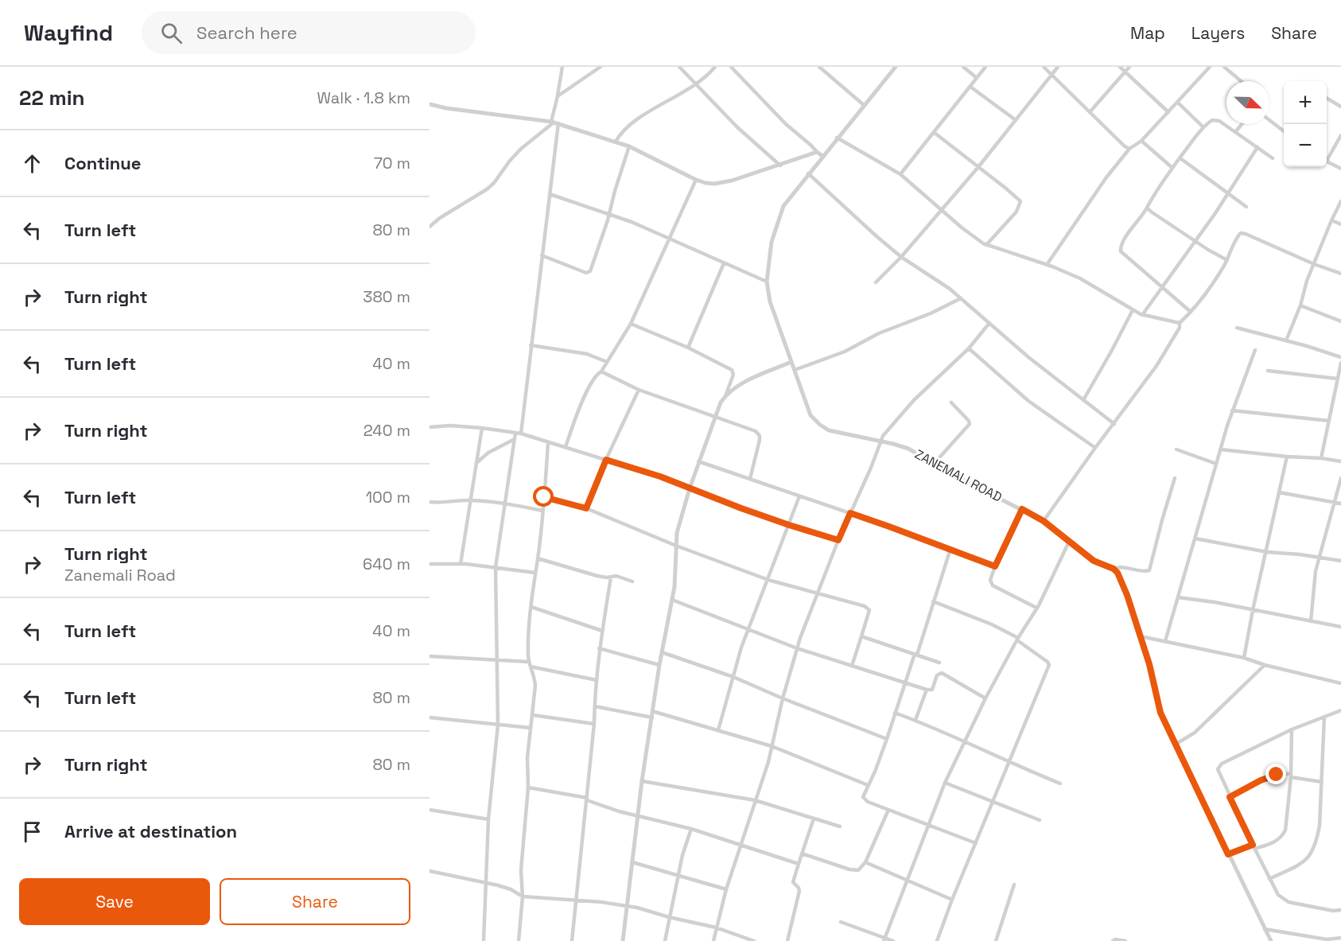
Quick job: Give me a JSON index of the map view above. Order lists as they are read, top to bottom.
{
  "streets": {
    "street": ["ZANEMALI ROAD"]
  },
  "north": "bottom right",
  "page": {
    "header": "Wayfind",
    "search": "Search here",
    "nav": ["Map", "Layers", "Share"],
    "heading": ["22 min", "Walk · 1.8 km"],
    "map_buttons": ["+", "−"],
    "list": [
      ["Continue", "70 m"],
      ["Turn left", "80 m"],
      ["Turn right", "380 m"],
      ["Turn left", "40 m"],
      ["Turn right", "240 m"],
      ["Turn left", "100 m"],
      ["Turn right", "Zanemali Road", "640 m"],
      ["Turn left", "40 m"],
      ["Turn left", "80 m"],
      ["Turn right", "80 m"],
      "Arrive at destination"
    ],
    "buttons": ["Save", "Share"]
  }
}
